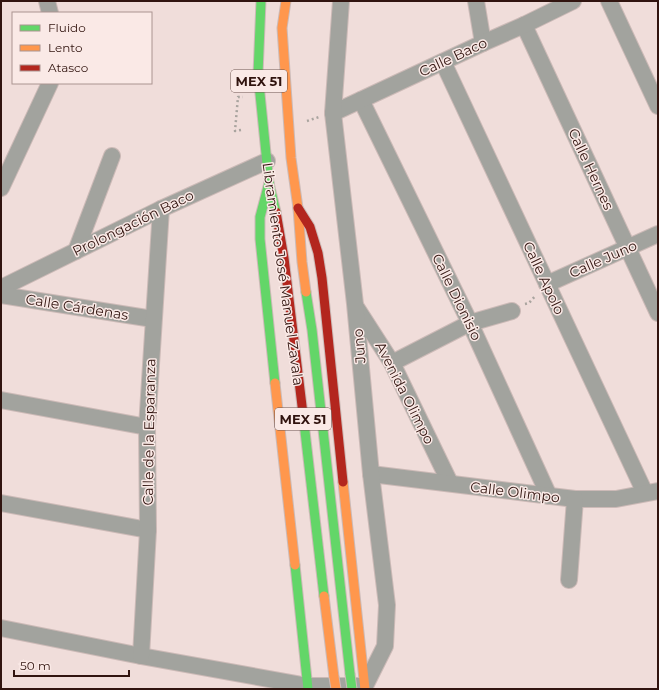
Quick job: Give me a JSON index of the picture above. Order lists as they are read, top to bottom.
{
  "streets": {
    "main road": ["MEX 51", "Libramiento José Manuel Zavala"],
    "street": [
      "Calle Baco",
      "Calle Hernes",
      "Prolongación Baco",
      "Calle Juno",
      "Calle Apolo",
      "Calle Dionisio",
      "Calle Cárdenas",
      "Juno",
      "Avenida Olimpo",
      "Calle de la Esparanza",
      "Calle Olimpo"
    ]
  },
  "crossings": [
    ["Calle Baco", "Calle Hernes"],
    ["Calle Baco", "Calle Apolo"],
    ["Calle Baco", "Calle Dionisio"],
    ["Calle Baco", "Juno"],
    ["Calle Hernes", "Calle Juno"],
    ["Prolongación Baco", "Libramiento José Manuel Zavala"],
    ["Prolongación Baco", "Calle de la Esparanza"],
    ["Calle Juno", "Calle Apolo"],
    ["Libramiento José Manuel Zavala", "Juno"],
    ["Calle Apolo", "Calle Olimpo"],
    ["Calle Dionisio", "Calle Olimpo"],
    ["Calle Cárdenas", "Calle de la Esparanza"],
    ["Juno", "Avenida Olimpo"],
    ["Juno", "Calle Olimpo"],
    ["Avenida Olimpo", "Calle Olimpo"]
  ],
  "legend": ["Fluido", "Lento", "Atasco"],
  "scale_bar": "50 m"
}
